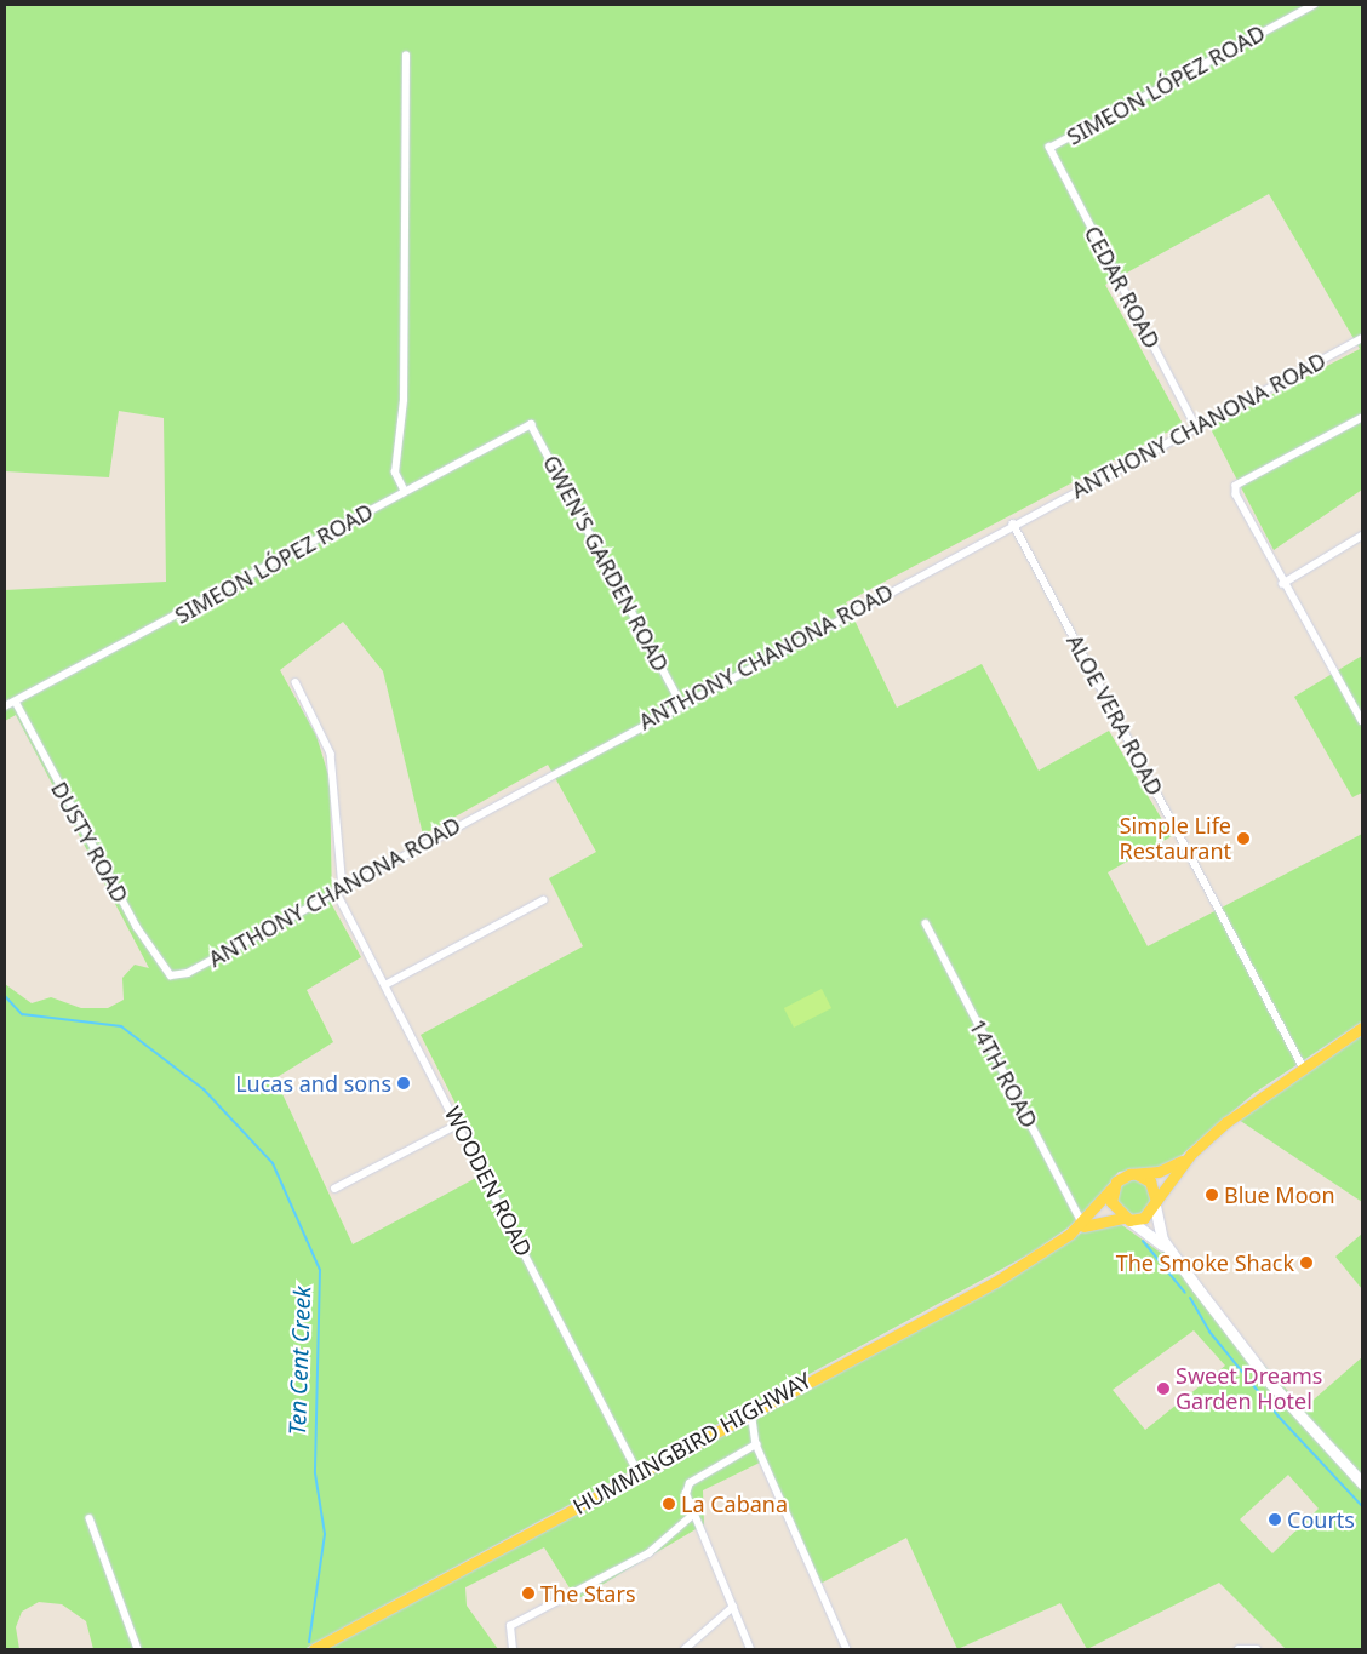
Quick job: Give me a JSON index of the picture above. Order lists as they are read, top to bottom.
{
  "streets": {
    "main road": ["HUMMINGBIRD HIGHWAY"],
    "street": [
      "SIMEON LÓPEZ ROAD",
      "CEDAR ROAD",
      "ANTHONY CHANONA ROAD",
      "GWEN'S GARDEN ROAD",
      "ALOE VERA ROAD",
      "DUSTY ROAD",
      "14TH ROAD",
      "WOODEN ROAD"
    ]
  },
  "crossings": [
    ["SIMEON LÓPEZ ROAD", "CEDAR ROAD"],
    ["SIMEON LÓPEZ ROAD", "GWEN'S GARDEN ROAD"],
    ["SIMEON LÓPEZ ROAD", "DUSTY ROAD"],
    ["CEDAR ROAD", "ANTHONY CHANONA ROAD"],
    ["ANTHONY CHANONA ROAD", "GWEN'S GARDEN ROAD"],
    ["ANTHONY CHANONA ROAD", "ALOE VERA ROAD"],
    ["ANTHONY CHANONA ROAD", "DUSTY ROAD"],
    ["ANTHONY CHANONA ROAD", "WOODEN ROAD"],
    ["14TH ROAD", "HUMMINGBIRD HIGHWAY"],
    ["WOODEN ROAD", "HUMMINGBIRD HIGHWAY"]
  ],
  "water": ["Ten Cent Creek"],
  "places": [
    "Simple Life Restaurant",
    "Lucas and sons",
    "Blue Moon",
    "The Smoke Shack",
    "Sweet Dreams Garden Hotel",
    "La Cabana",
    "Courts",
    "The Stars"
  ]
}
